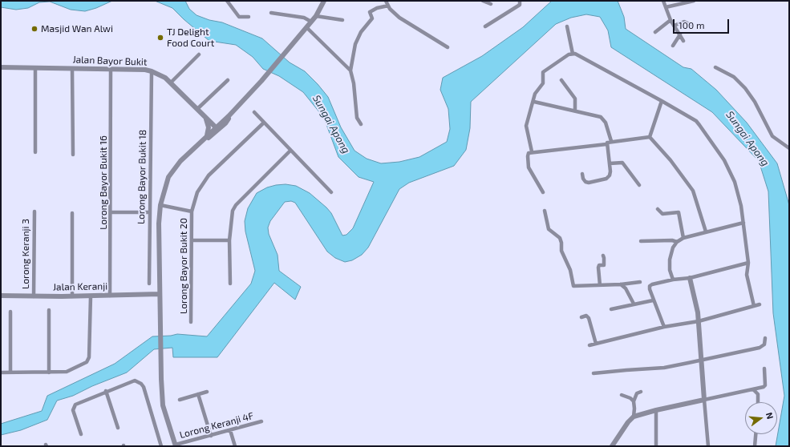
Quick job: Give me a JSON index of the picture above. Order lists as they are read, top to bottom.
{
  "streets": {
    "street": [
      "Jalan Bayor Bukit",
      "Lorong Bayor Bukit 18",
      "Lorong Bayor Bukit 16",
      "Lorong Keranji 3",
      "Lorong Bayor Bukit 20",
      "Jalan Keranji",
      "Lorong Keranji 4F"
    ]
  },
  "crossings": [
    ["Jalan Bayor Bukit", "Lorong Bayor Bukit 18"],
    ["Jalan Bayor Bukit", "Lorong Bayor Bukit 16"],
    ["Lorong Bayor Bukit 16", "Jalan Keranji"],
    ["Lorong Keranji 3", "Jalan Keranji"]
  ],
  "water": ["Sungai Apong"],
  "places": ["Masjid Wan Alwi", "TJ Delight Food Court"],
  "scale_bar": "100 m",
  "north": "right"
}
